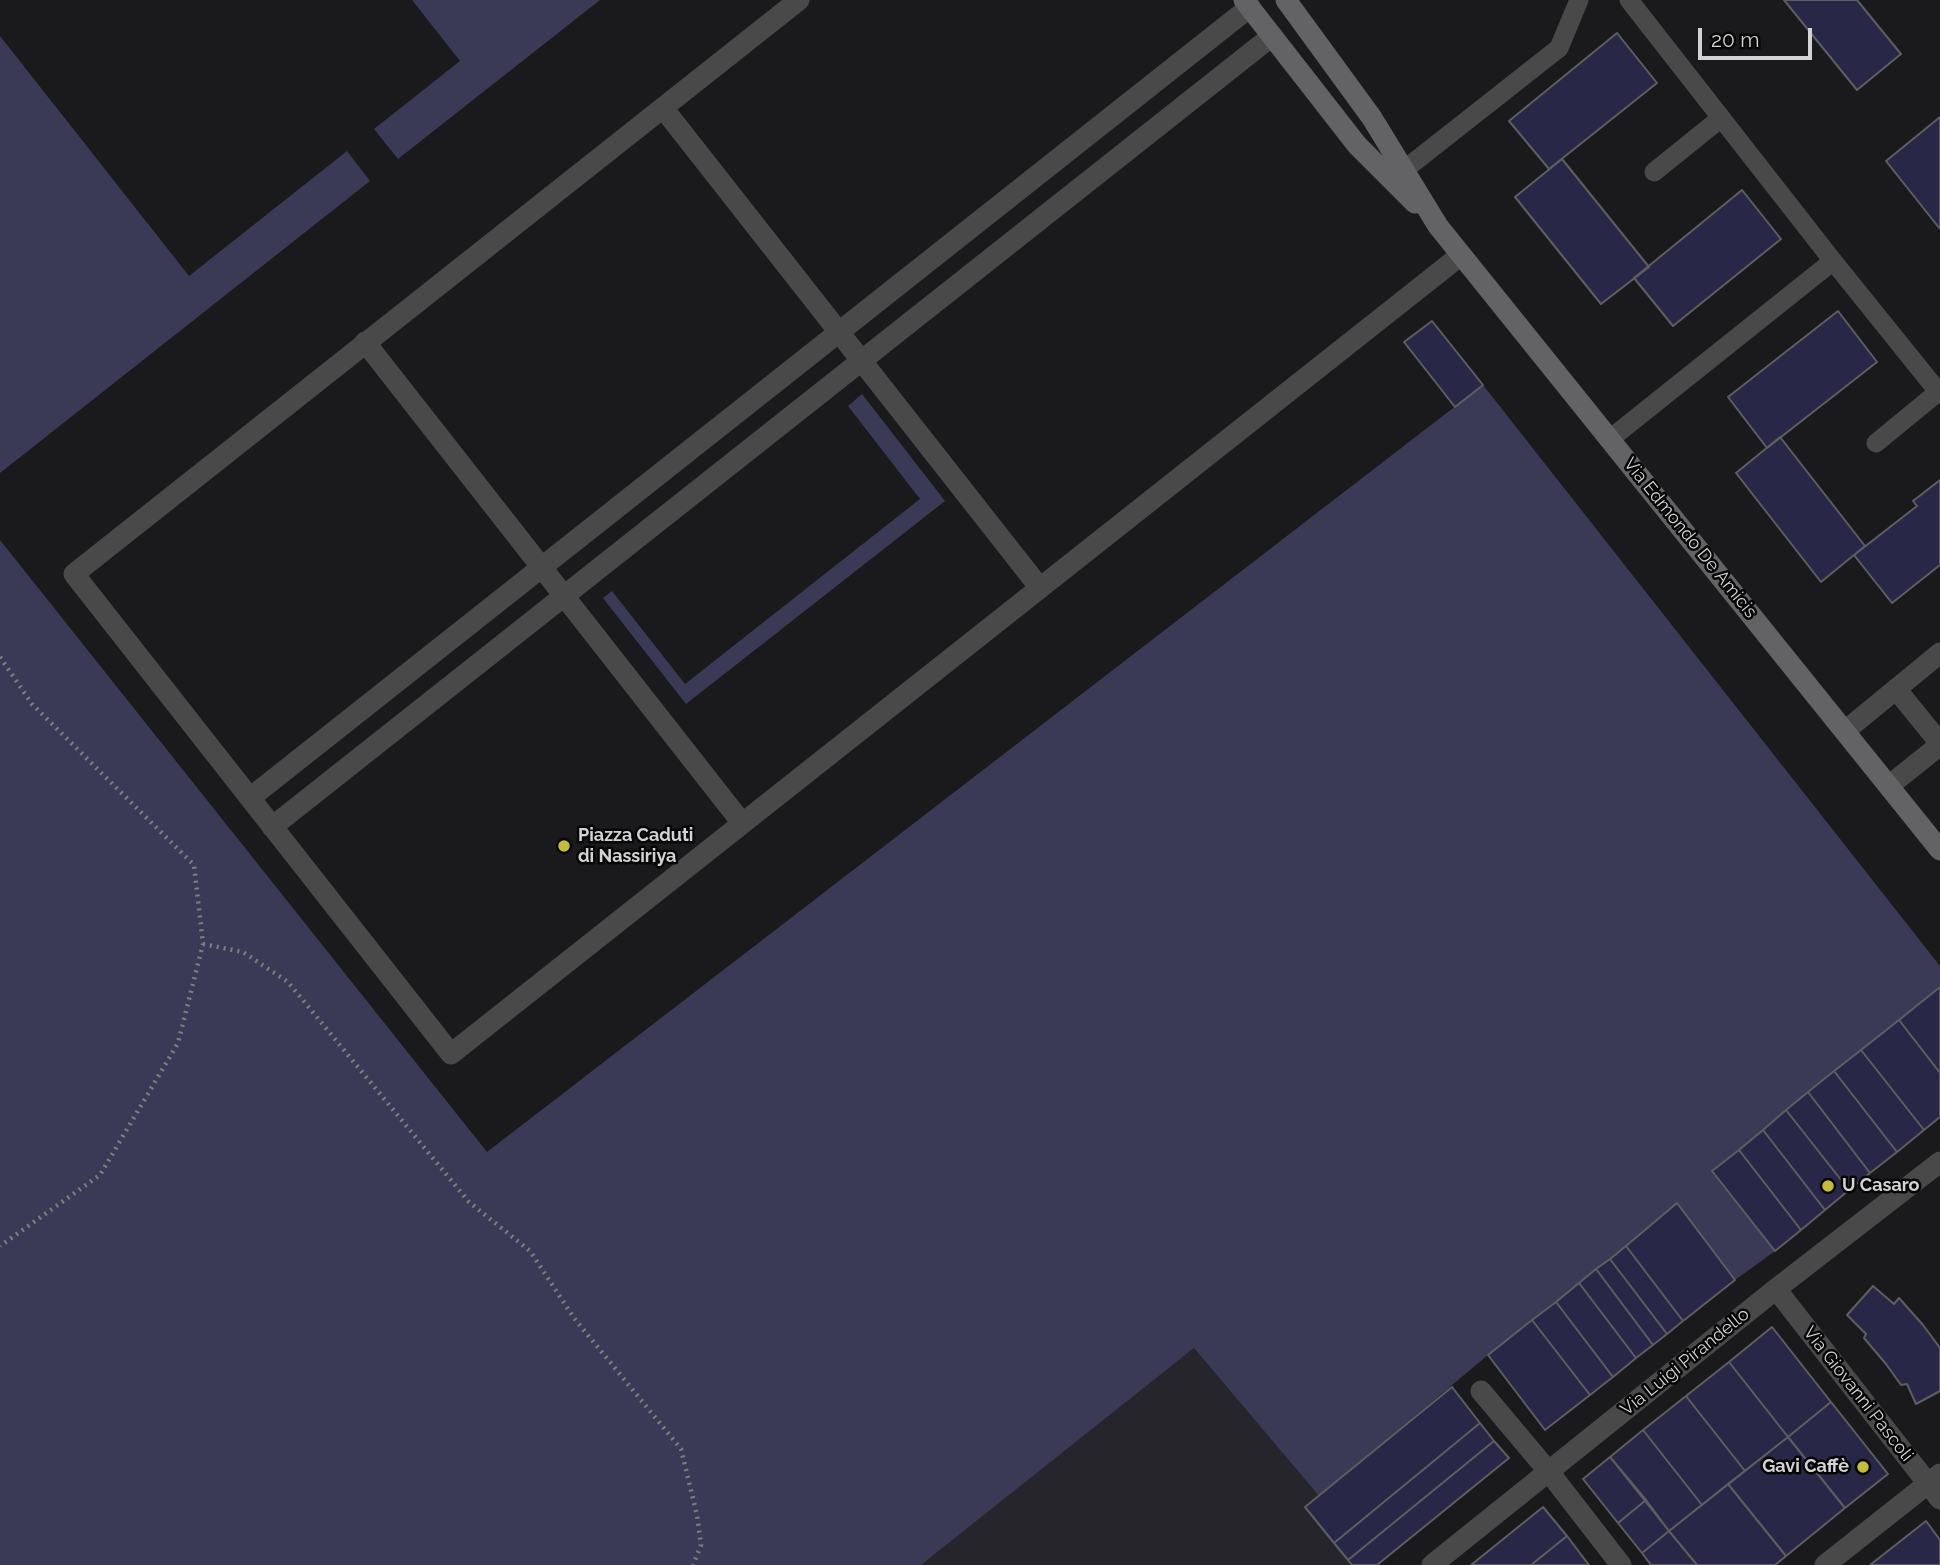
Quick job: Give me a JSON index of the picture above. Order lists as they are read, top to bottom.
{
  "streets": {
    "main road": ["Via Edmondo De Amicis"],
    "street": ["Via Luigi Pirandello", "Via Giovanni Pascoli"]
  },
  "crossings": [
    ["Via Luigi Pirandello", "Via Giovanni Pascoli"]
  ],
  "places": ["Piazza Caduti di Nassiriya", "U Casaro", "Gavi Caffè"],
  "scale_bar": "20 m"
}
